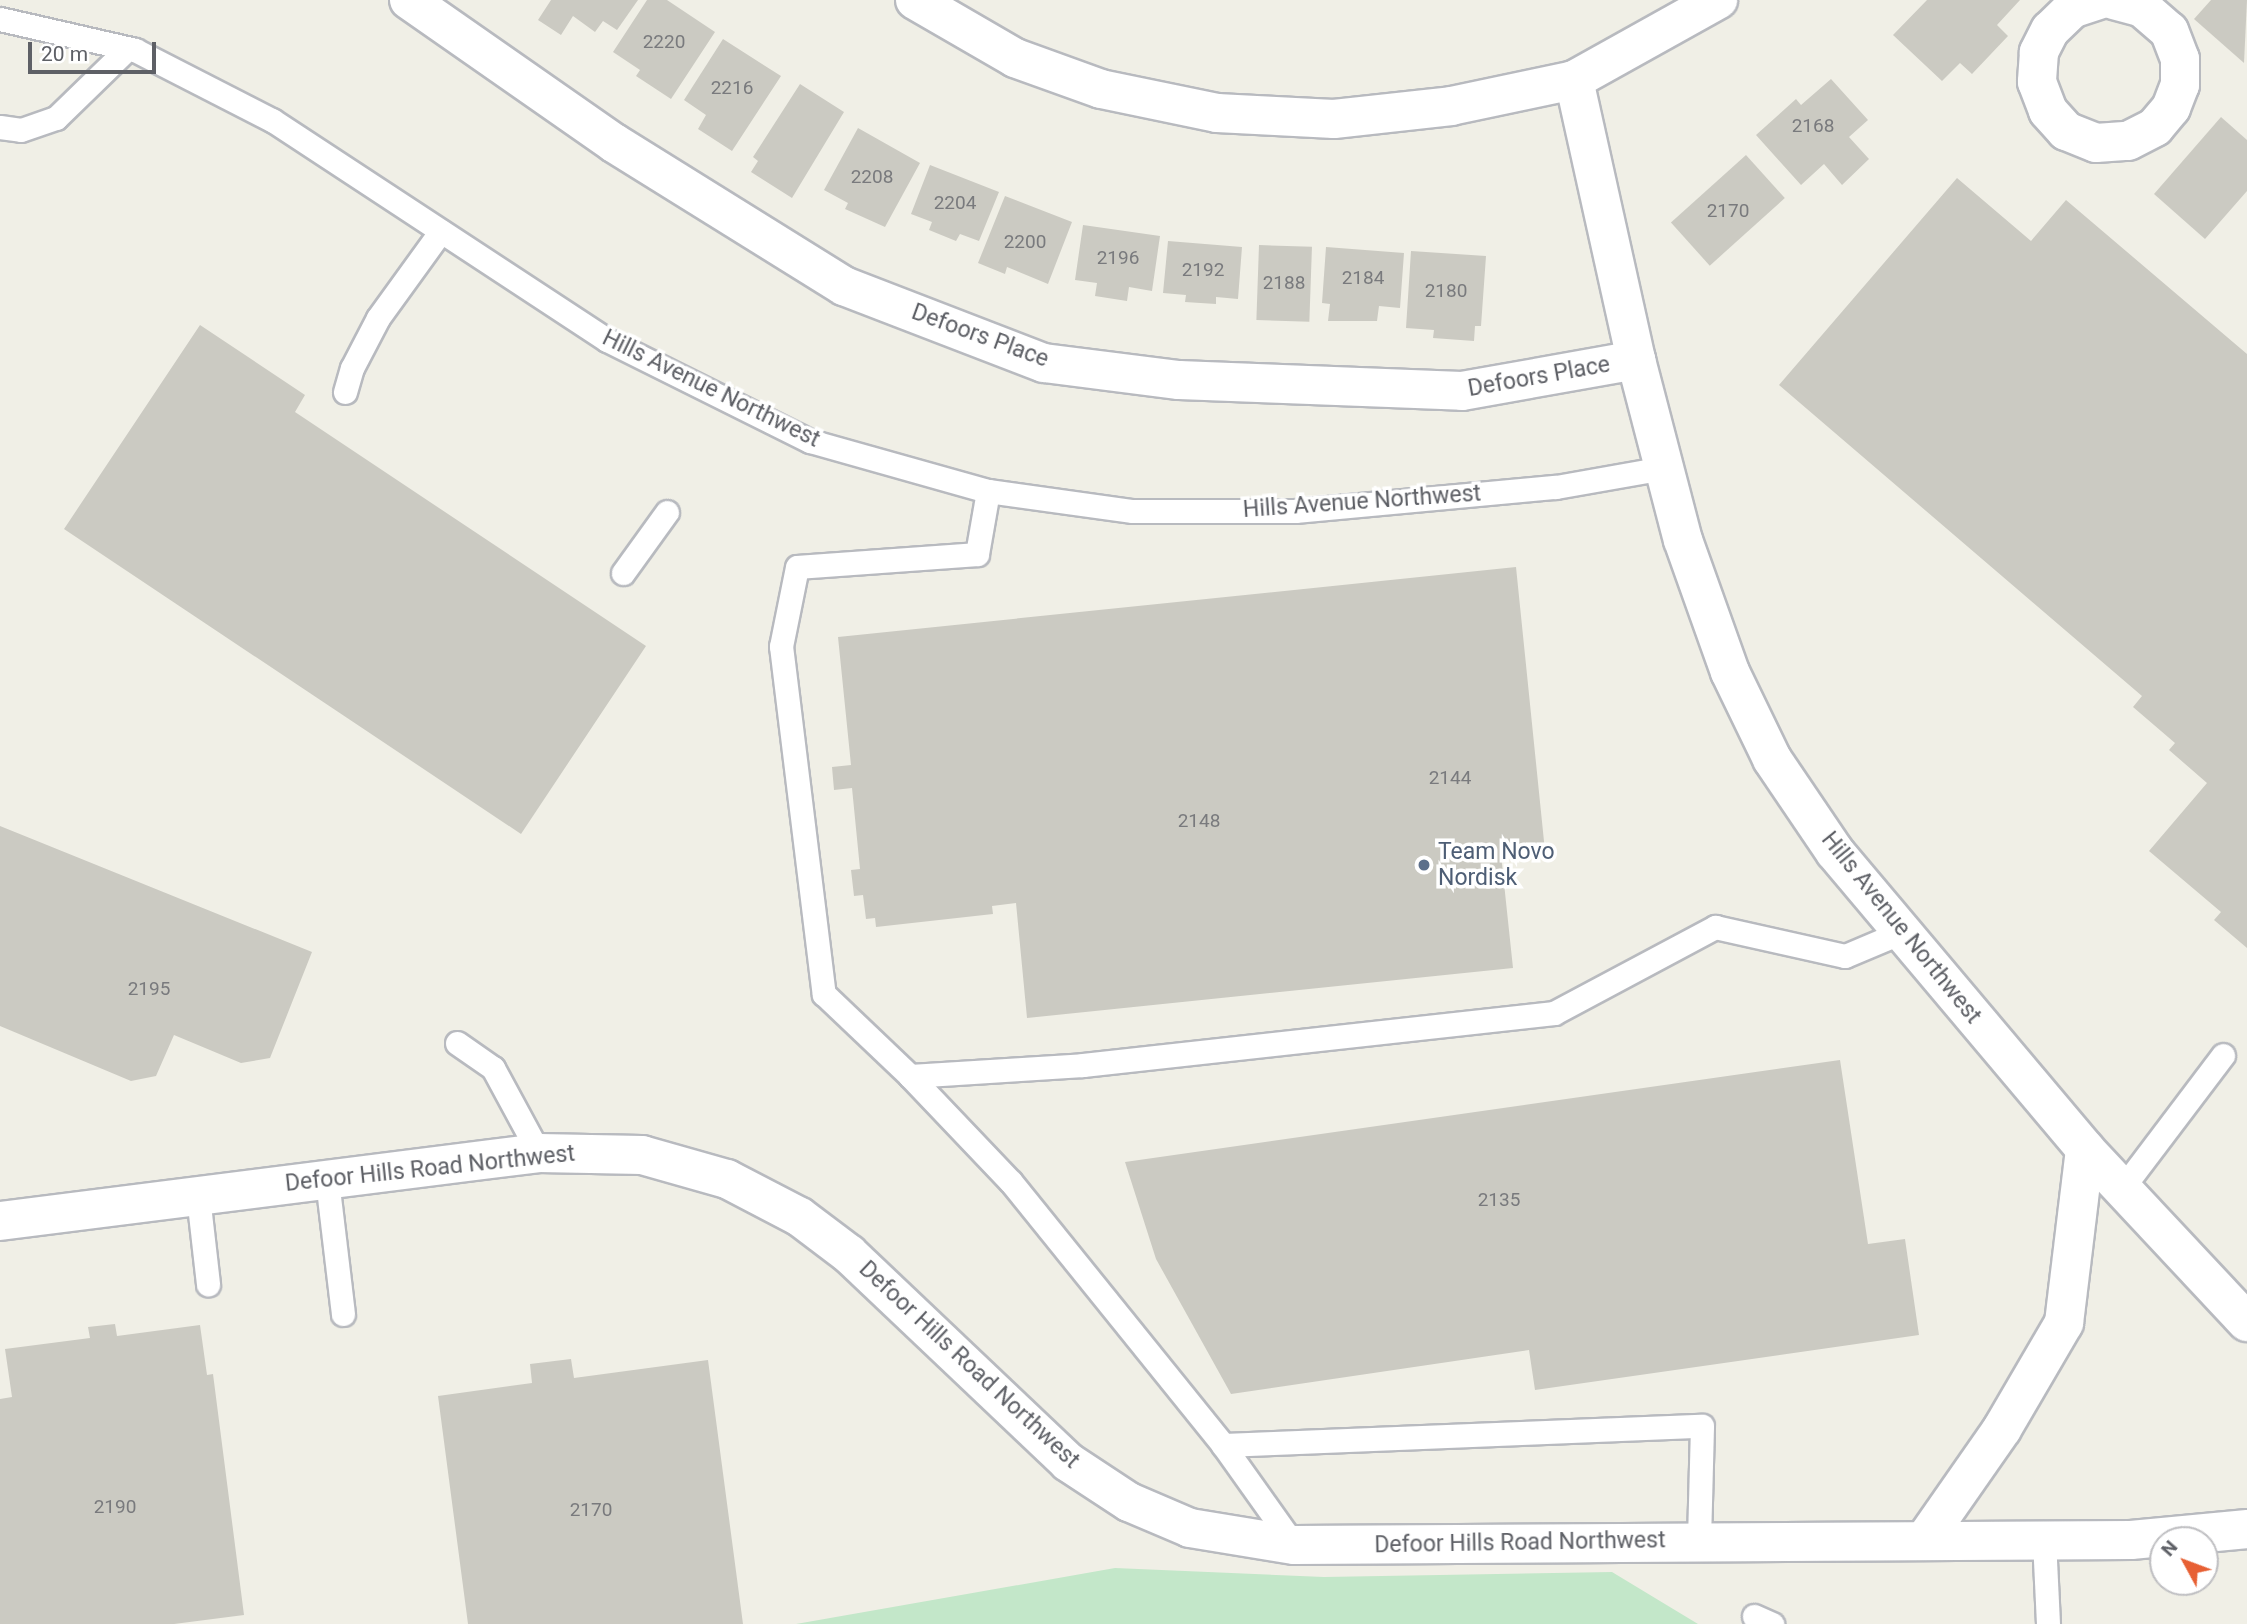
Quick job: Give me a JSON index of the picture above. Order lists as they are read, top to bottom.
{
  "streets": {
    "street": ["Defoors Place", "Hills Avenue Northwest", "Defoor Hills Road Northwest"]
  },
  "crossings": [
    ["Defoors Place", "Hills Avenue Northwest"]
  ],
  "places": ["Team Novo Nordisk"],
  "house_numbers": [
    "2220",
    "2216",
    "2168",
    "2208",
    "2204",
    "2170",
    "2200",
    "2196",
    "2192",
    "2184",
    "2188",
    "2180",
    "2144",
    "2148",
    "2195",
    "2135",
    "2190",
    "2170"
  ],
  "scale_bar": "20 m",
  "north": "top left"
}
